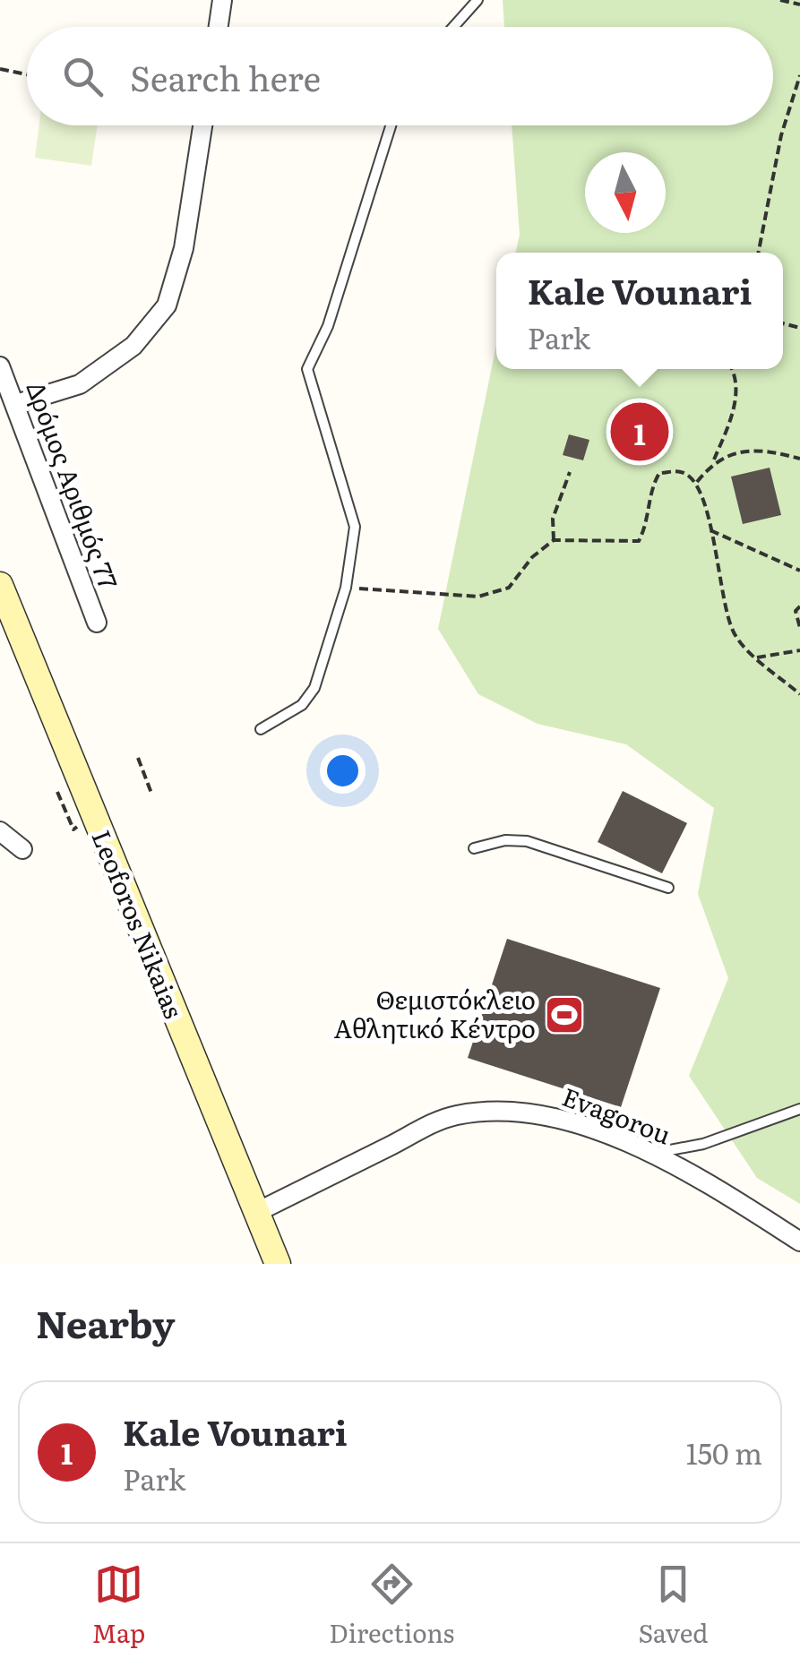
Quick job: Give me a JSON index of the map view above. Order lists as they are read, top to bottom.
{
  "streets": {
    "main road": ["Leoforos Nikaias"],
    "street": ["Δρόμος Αριθμός 77", "Evagorou"]
  },
  "crossings": [
    ["Leoforos Nikaias", "Evagorou"]
  ],
  "places": {
    "sports": ["Θεμιστόκλειο Αθλητικό Κέντρο"]
  },
  "north": "bottom",
  "page": {
    "search": "Search here",
    "popup": ["Kale Vounari", "Park"],
    "pins": "1",
    "heading": "Nearby",
    "list": [
      {
        "mark": "1",
        "name": "Kale Vounari",
        "note": "Park",
        "value": "150 m"
      }
    ],
    "nav": ["Map", "Directions", "Saved"]
  }
}
